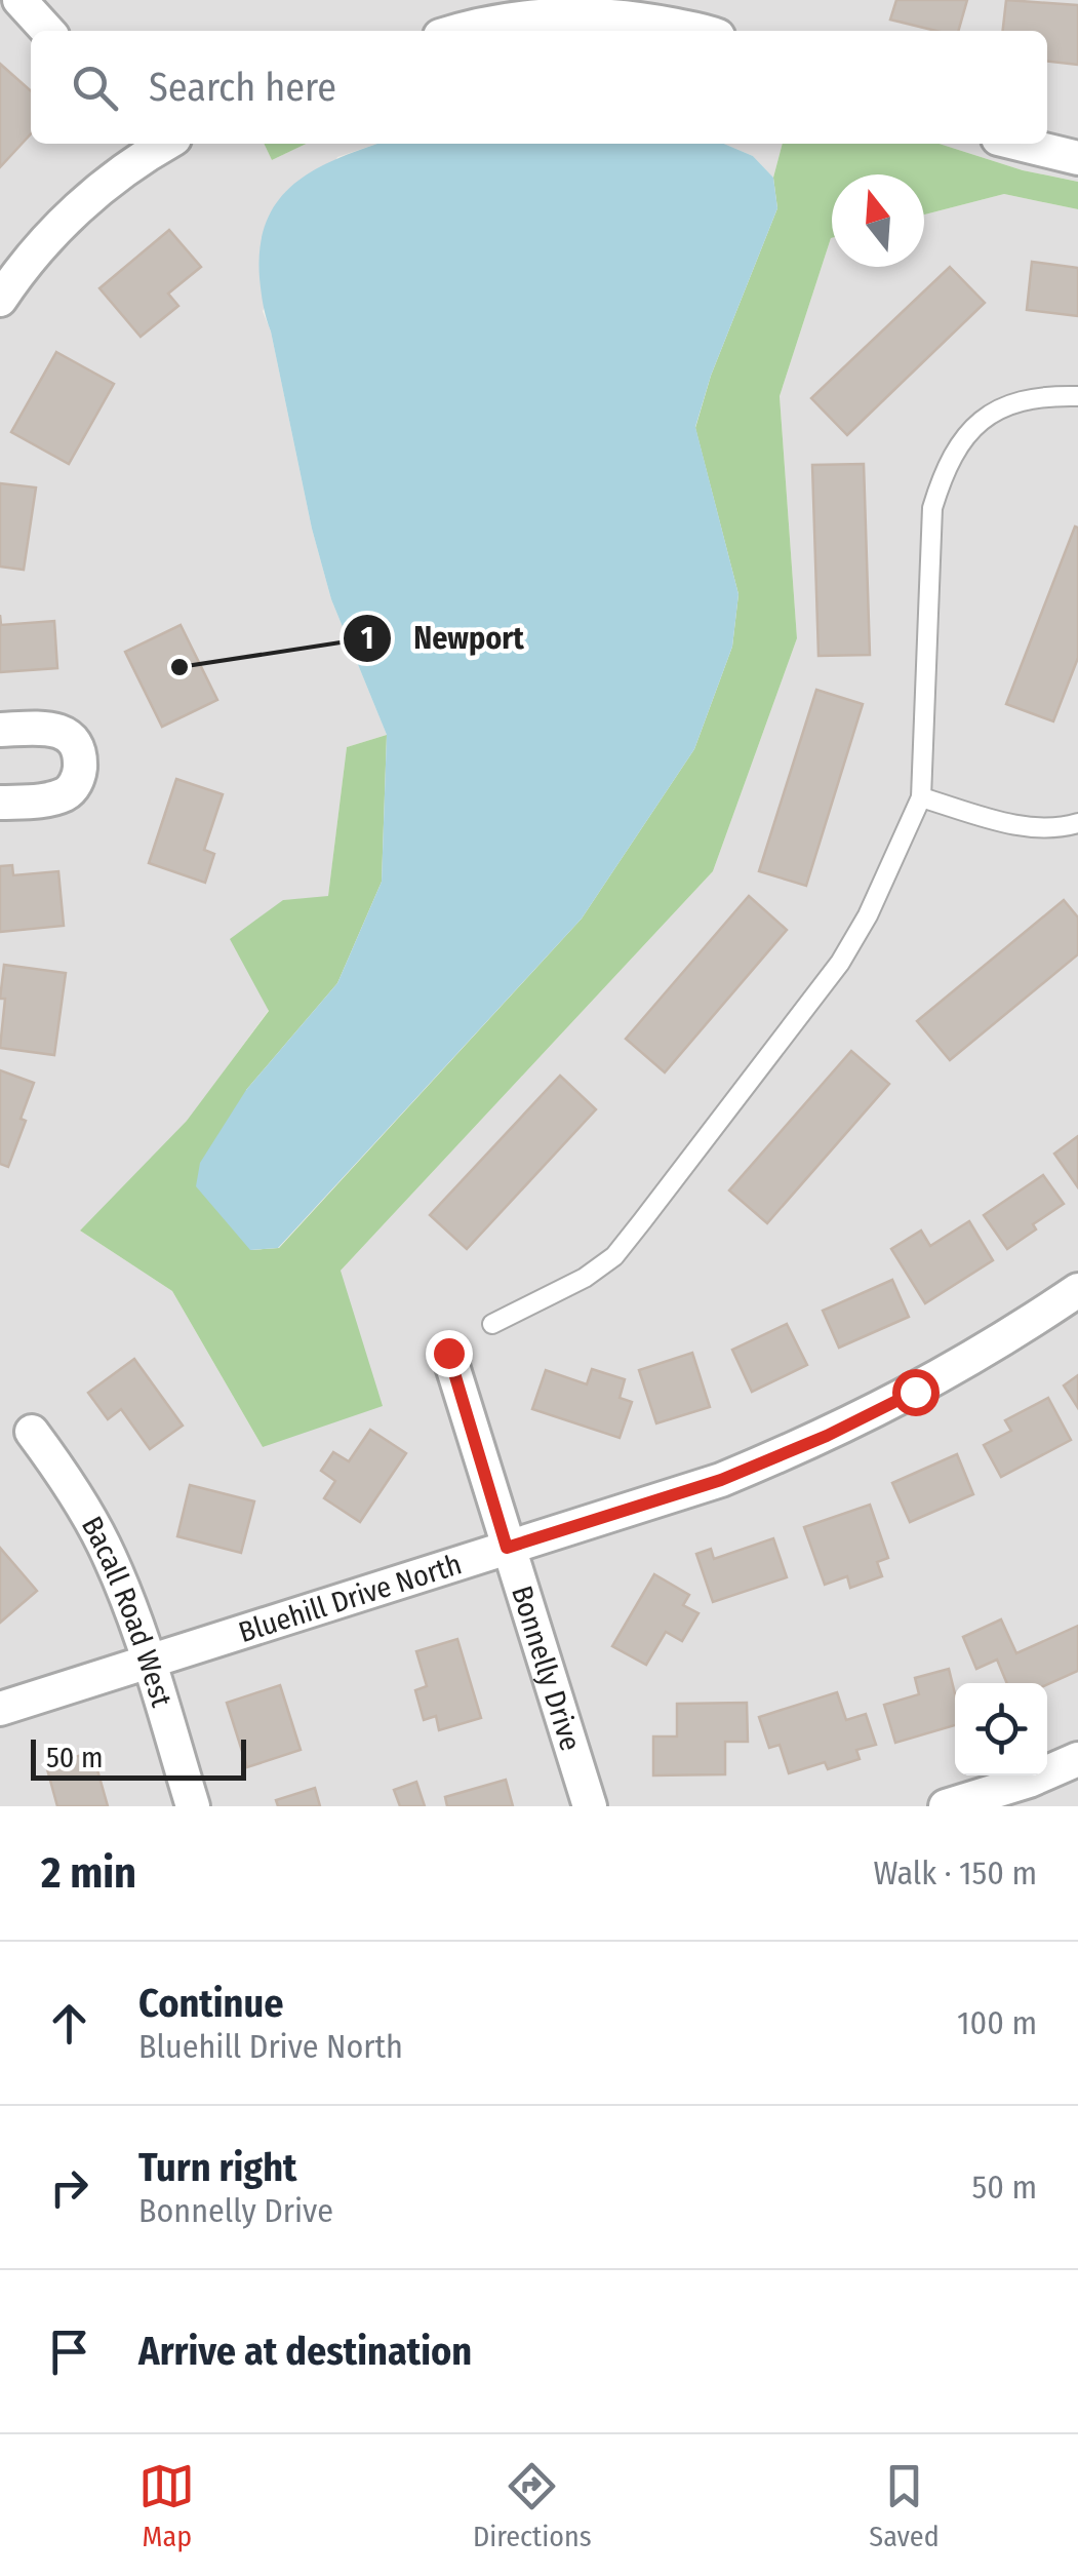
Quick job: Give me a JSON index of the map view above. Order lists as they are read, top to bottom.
{
  "streets": {
    "street": ["Bluehill Drive North", "Bacall Road West", "Bonnelly Drive"]
  },
  "crossings": [
    ["Bluehill Drive North", "Bacall Road West"],
    ["Bluehill Drive North", "Bonnelly Drive"]
  ],
  "places": ["Newport"],
  "scale_bar": "50 m",
  "north": "top",
  "page": {
    "search": "Search here",
    "scale": "50 m",
    "heading": ["2 min", "Walk · 150 m"],
    "list": [
      ["Continue", "Bluehill Drive North", "100 m"],
      ["Turn right", "Bonnelly Drive", "50 m"],
      "Arrive at destination"
    ],
    "nav": ["Map", "Directions", "Saved"]
  }
}
